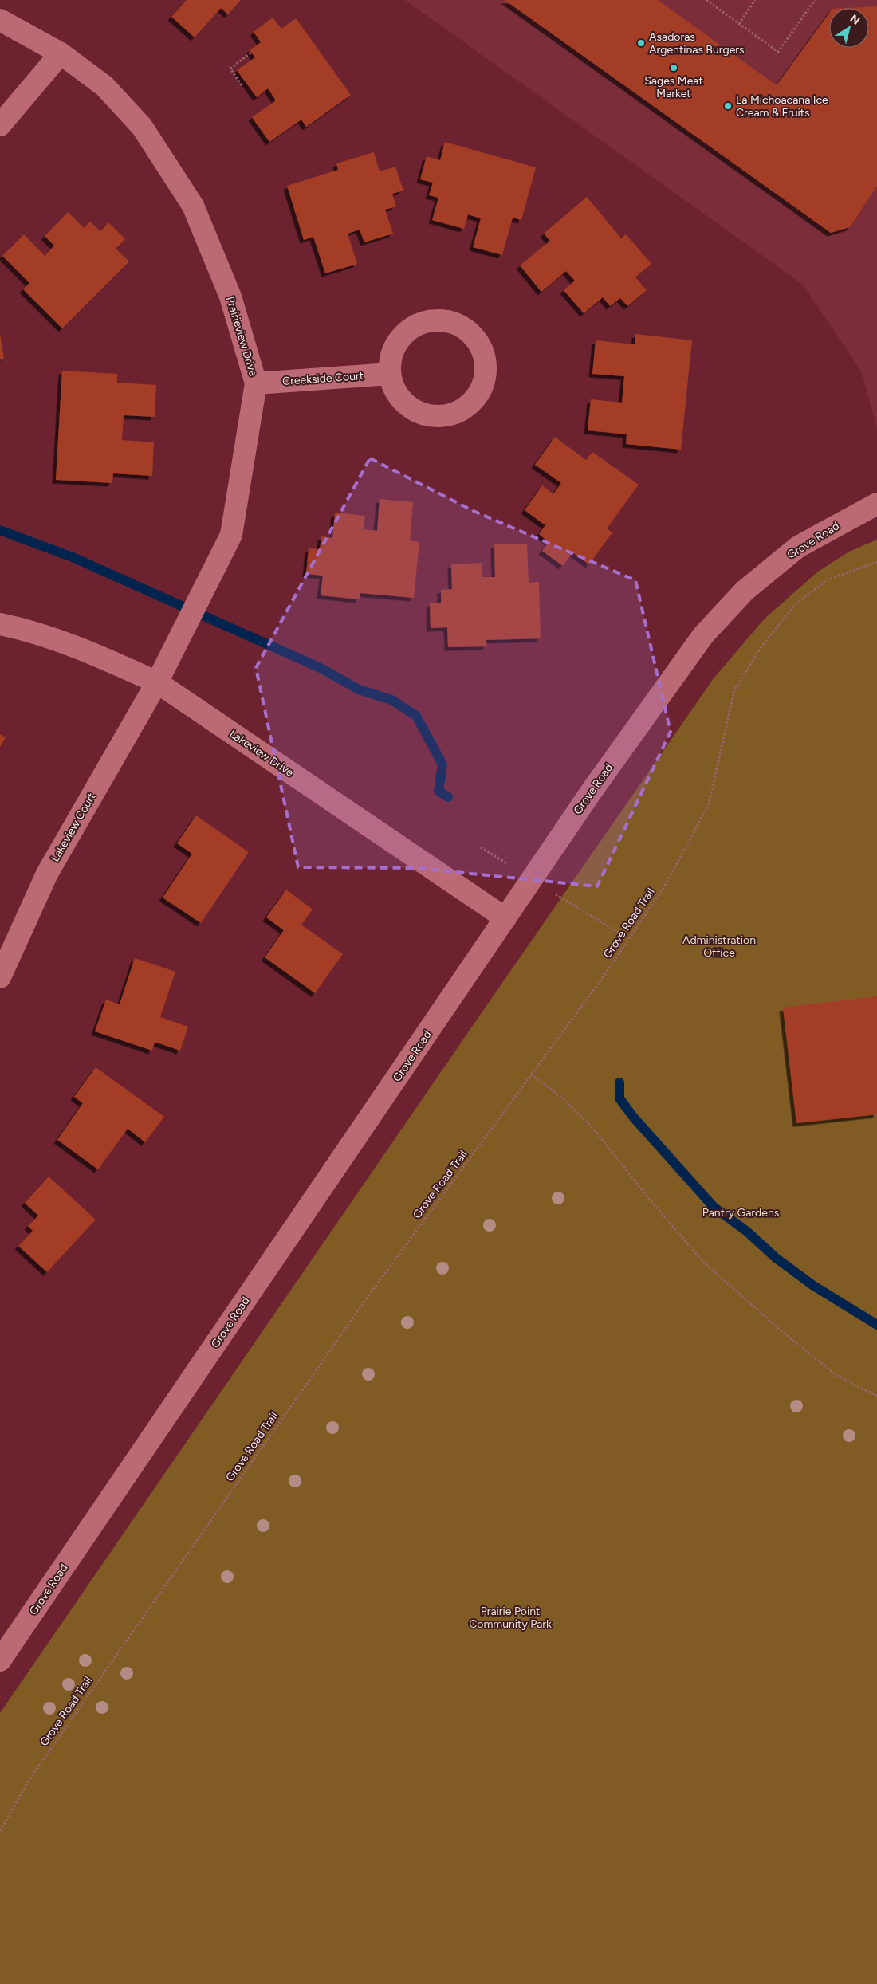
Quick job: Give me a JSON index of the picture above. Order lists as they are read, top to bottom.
{
  "streets": {
    "street": [
      "Prairieview Drive",
      "Creekside Court",
      "Grove Road",
      "Lakeview Drive",
      "Lakeview Court"
    ],
    "path": ["Grove Road Trail"]
  },
  "crossings": [
    ["Prairieview Drive", "Creekside Court"],
    ["Prairieview Drive", "Lakeview Drive"],
    ["Prairieview Drive", "Lakeview Court"],
    ["Grove Road", "Lakeview Drive"],
    ["Lakeview Drive", "Lakeview Court"]
  ],
  "parks": ["Administration Office", "Pantry Gardens", "Prairie Point Community Park"],
  "places": ["Asadoras Argentinas Burgers", "Sages Meat Market", "La Michoacana Ice Cream & Fruits"],
  "north": "top right"
}
